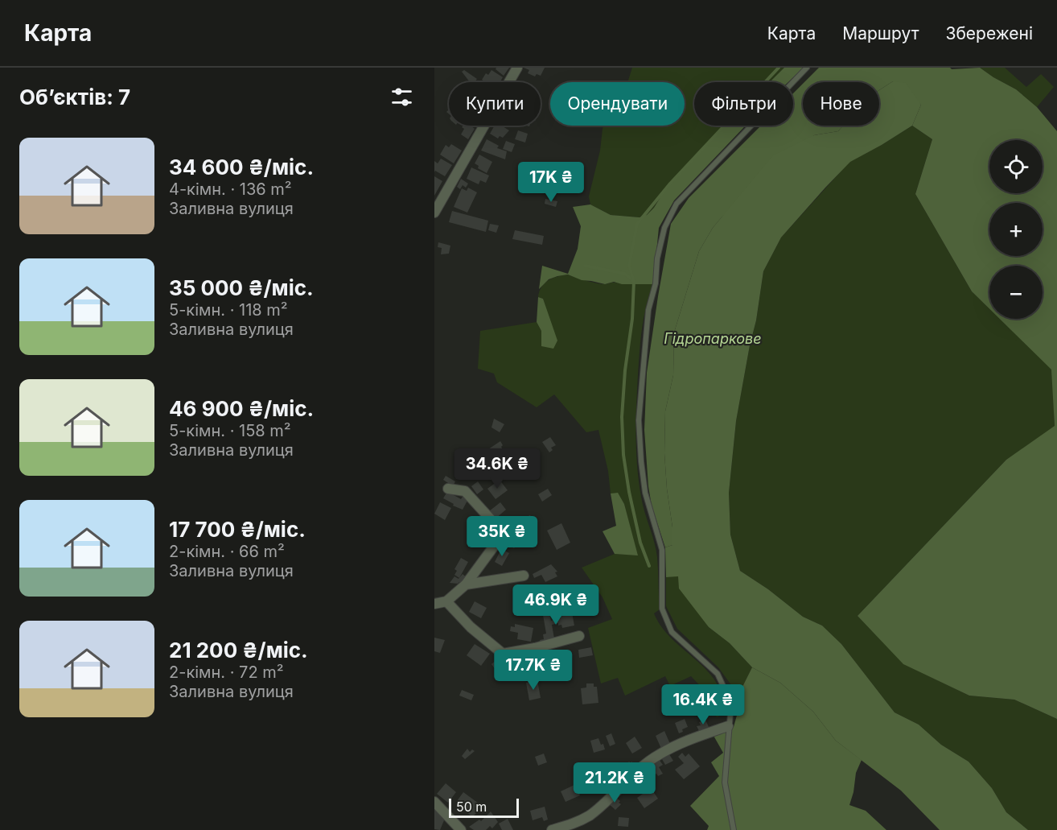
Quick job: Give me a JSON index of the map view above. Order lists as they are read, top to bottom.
{
  "water": ["Гідропаркове"],
  "scale_bar": "50 m",
  "page": {
    "header": "Карта",
    "nav": ["Карта", "Маршрут", "Збережені"],
    "heading": "Об’єктів: 7",
    "chip": [
      "Купити",
      "Орендувати",
      "Фільтри",
      "Нове"
    ],
    "list": [
      {
        "name": "34 600 ₴/міс.",
        "note": "4-кімн. · 136 m² · Заливна вулиця"
      },
      {
        "name": "35 000 ₴/міс.",
        "note": "5-кімн. · 118 m² · Заливна вулиця"
      },
      {
        "name": "46 900 ₴/міс.",
        "note": "5-кімн. · 158 m² · Заливна вулиця"
      },
      {
        "name": "17 700 ₴/міс.",
        "note": "2-кімн. · 66 m² · Заливна вулиця"
      },
      {
        "name": "21 200 ₴/міс.",
        "note": "2-кімн. · 72 m² · Заливна вулиця"
      }
    ],
    "map_buttons": ["+", "−"],
    "price": [
      "17K ₴",
      "34.6K ₴",
      "35K ₴",
      "46.9K ₴",
      "17.7K ₴",
      "16.4K ₴",
      "21.2K ₴"
    ],
    "scale": "50 m"
  }
}
